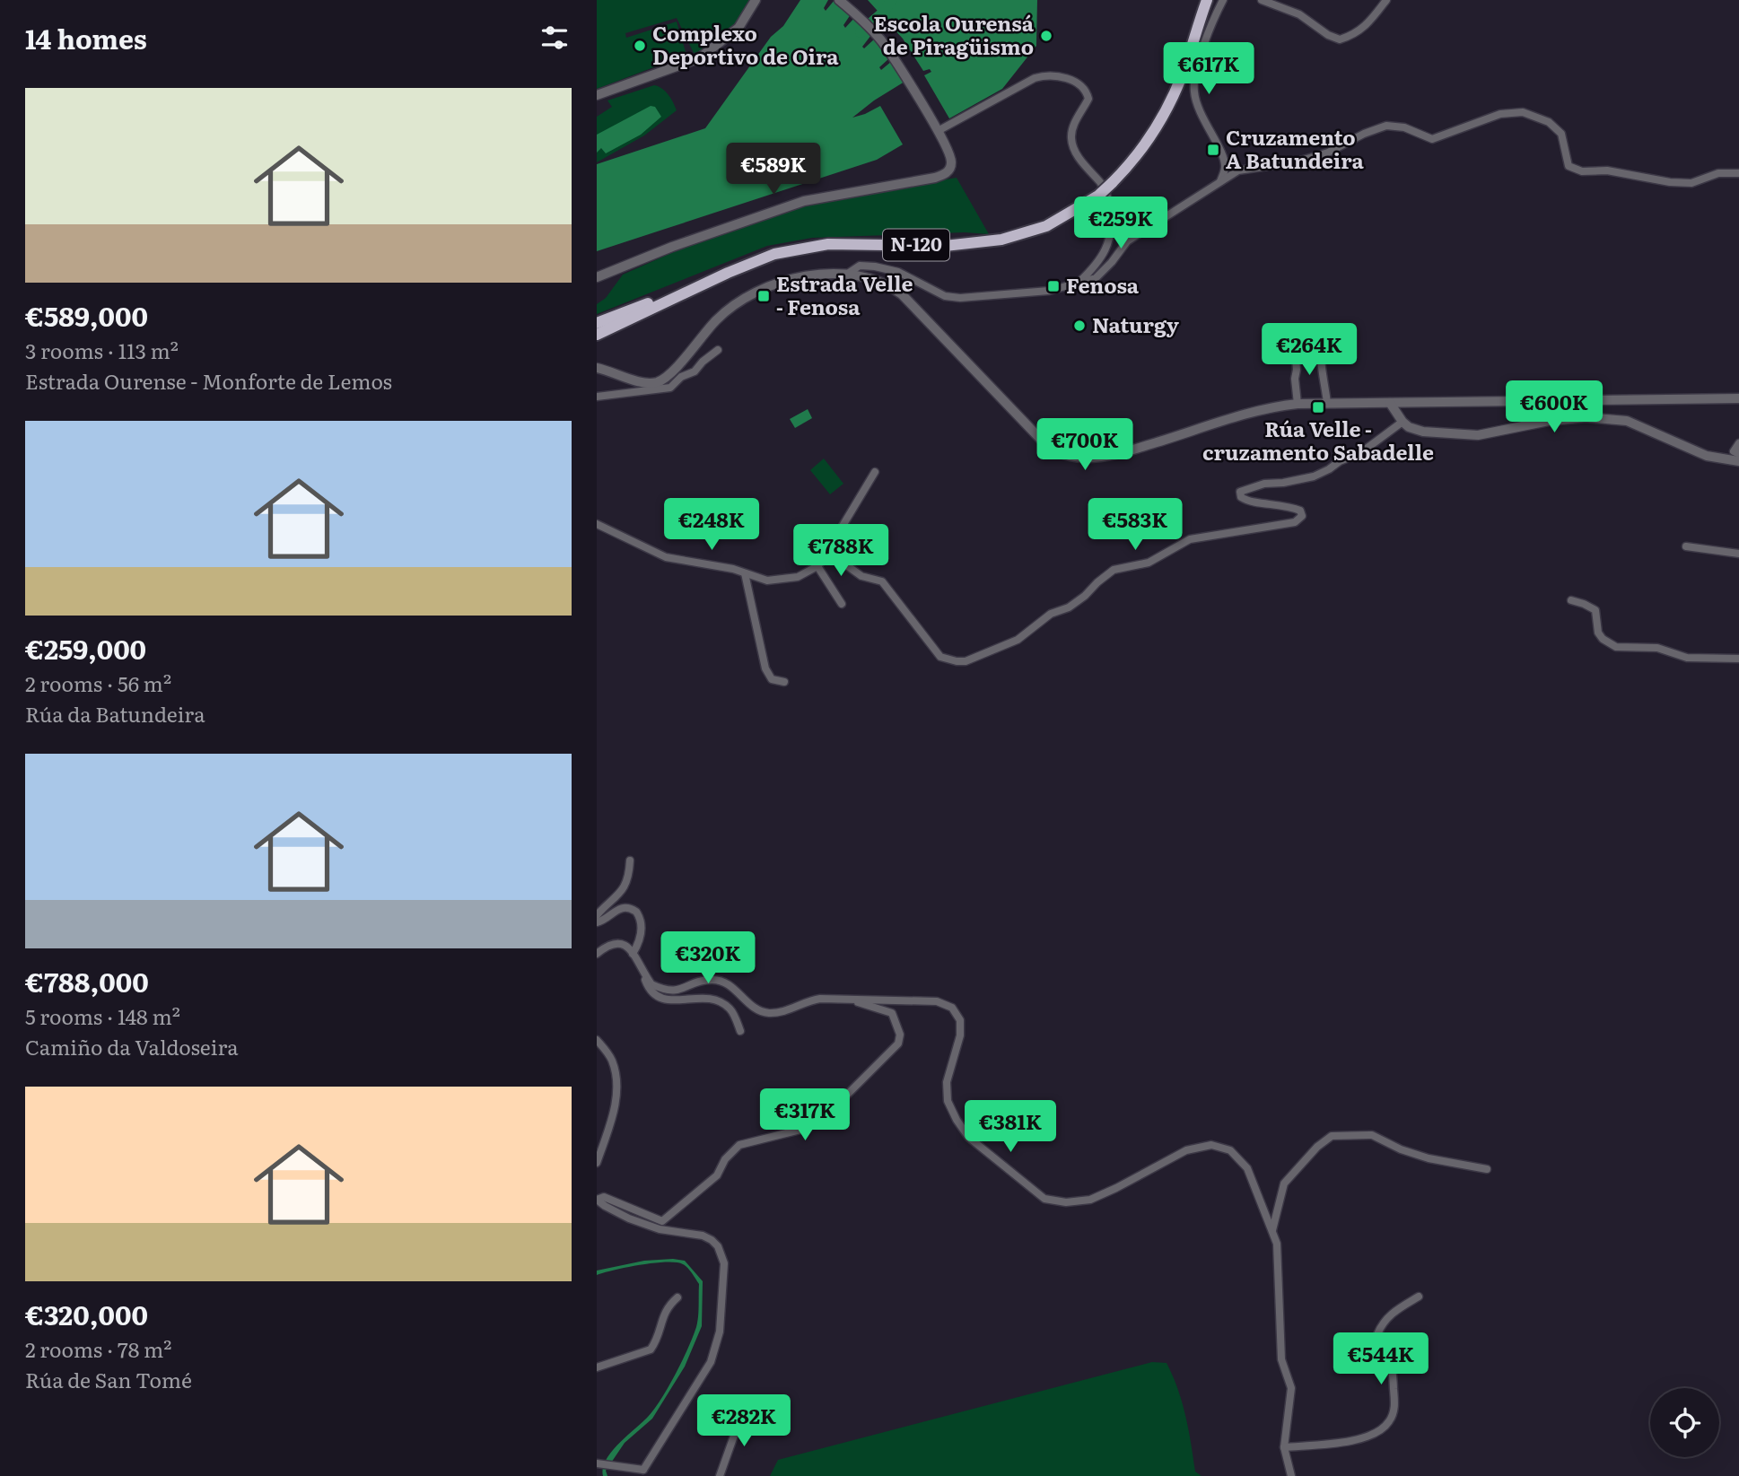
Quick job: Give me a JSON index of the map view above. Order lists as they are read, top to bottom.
{
  "streets": {
    "highway": ["N-120"]
  },
  "places": {
    "other": ["Escola Ourensá de Piragüismo", "Complexo Deportivo de Oira", "Naturgy"],
    "transit": [
      "Cruzamento A Batundeira",
      "Fenosa",
      "Estrada Velle - Fenosa",
      "Rúa Velle - cruzamento Sabadelle"
    ]
  },
  "page": {
    "heading": "14 homes",
    "price": [
      "€617K",
      "€589K",
      "€259K",
      "€264K",
      "€600K",
      "€700K",
      "€248K",
      "€583K",
      "€788K",
      "€320K",
      "€317K",
      "€381K",
      "€544K",
      "€282K"
    ],
    "list": [
      {
        "name": "€589,000",
        "note": "3 rooms · 113 m² · Estrada Ourense - Monforte de Lemos"
      },
      {
        "name": "€259,000",
        "note": "2 rooms · 56 m² · Rúa da Batundeira"
      },
      {
        "name": "€788,000",
        "note": "5 rooms · 148 m² · Camiño da Valdoseira"
      },
      {
        "name": "€320,000",
        "note": "2 rooms · 78 m² · Rúa de San Tomé"
      }
    ]
  }
}
